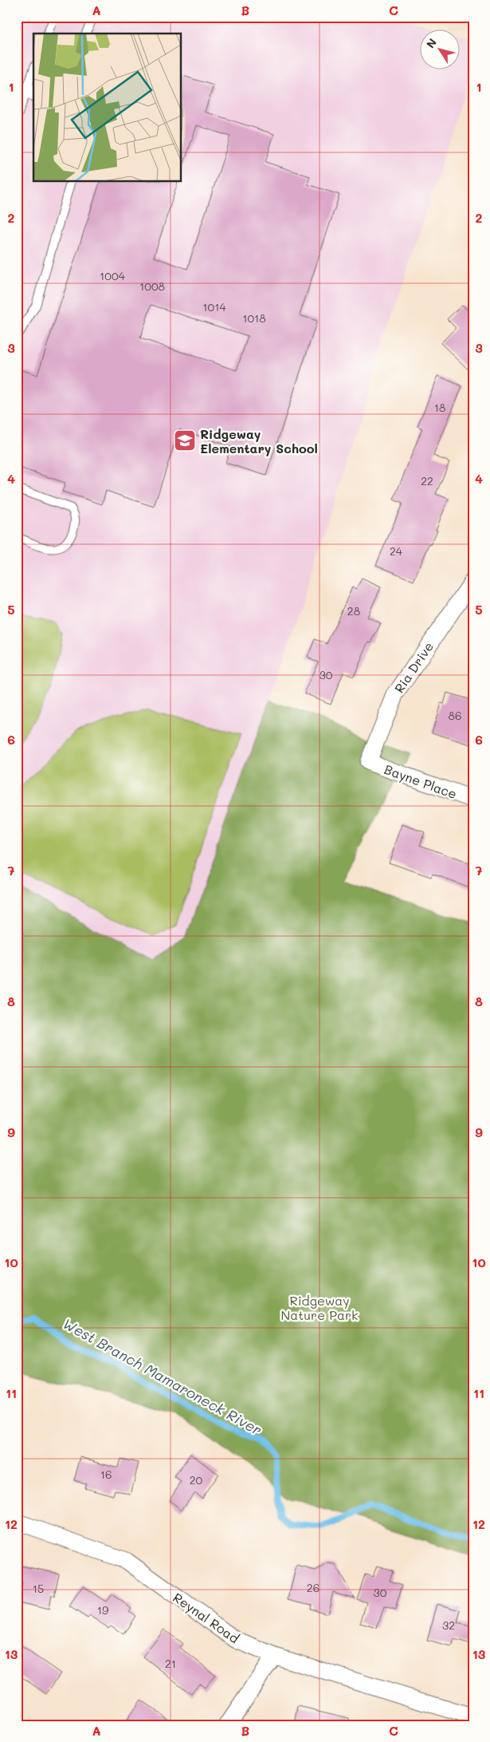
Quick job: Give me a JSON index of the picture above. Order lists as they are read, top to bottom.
{
  "streets": {
    "street": ["Ria Drive", "Bayne Place", "Reynal Road"]
  },
  "crossings": [
    ["Ria Drive", "Bayne Place"]
  ],
  "water": ["West Branch Mamaroneck River"],
  "parks": ["Ridgeway Nature Park"],
  "places": {
    "school or university": ["Ridgeway Elementary School"]
  },
  "house_numbers": [
    "1004",
    "1008",
    "1014",
    "1018",
    "18",
    "22",
    "24",
    "28",
    "30",
    "86",
    "16",
    "20",
    "26",
    "15",
    "30",
    "19",
    "32",
    "21"
  ],
  "north": "top left",
  "grid": {
    "columns": ["A", "B", "C"],
    "rows": [
      "1",
      "2",
      "3",
      "4",
      "5",
      "6",
      "7",
      "8",
      "9",
      "10",
      "11",
      "12",
      "13"
    ]
  }
}
